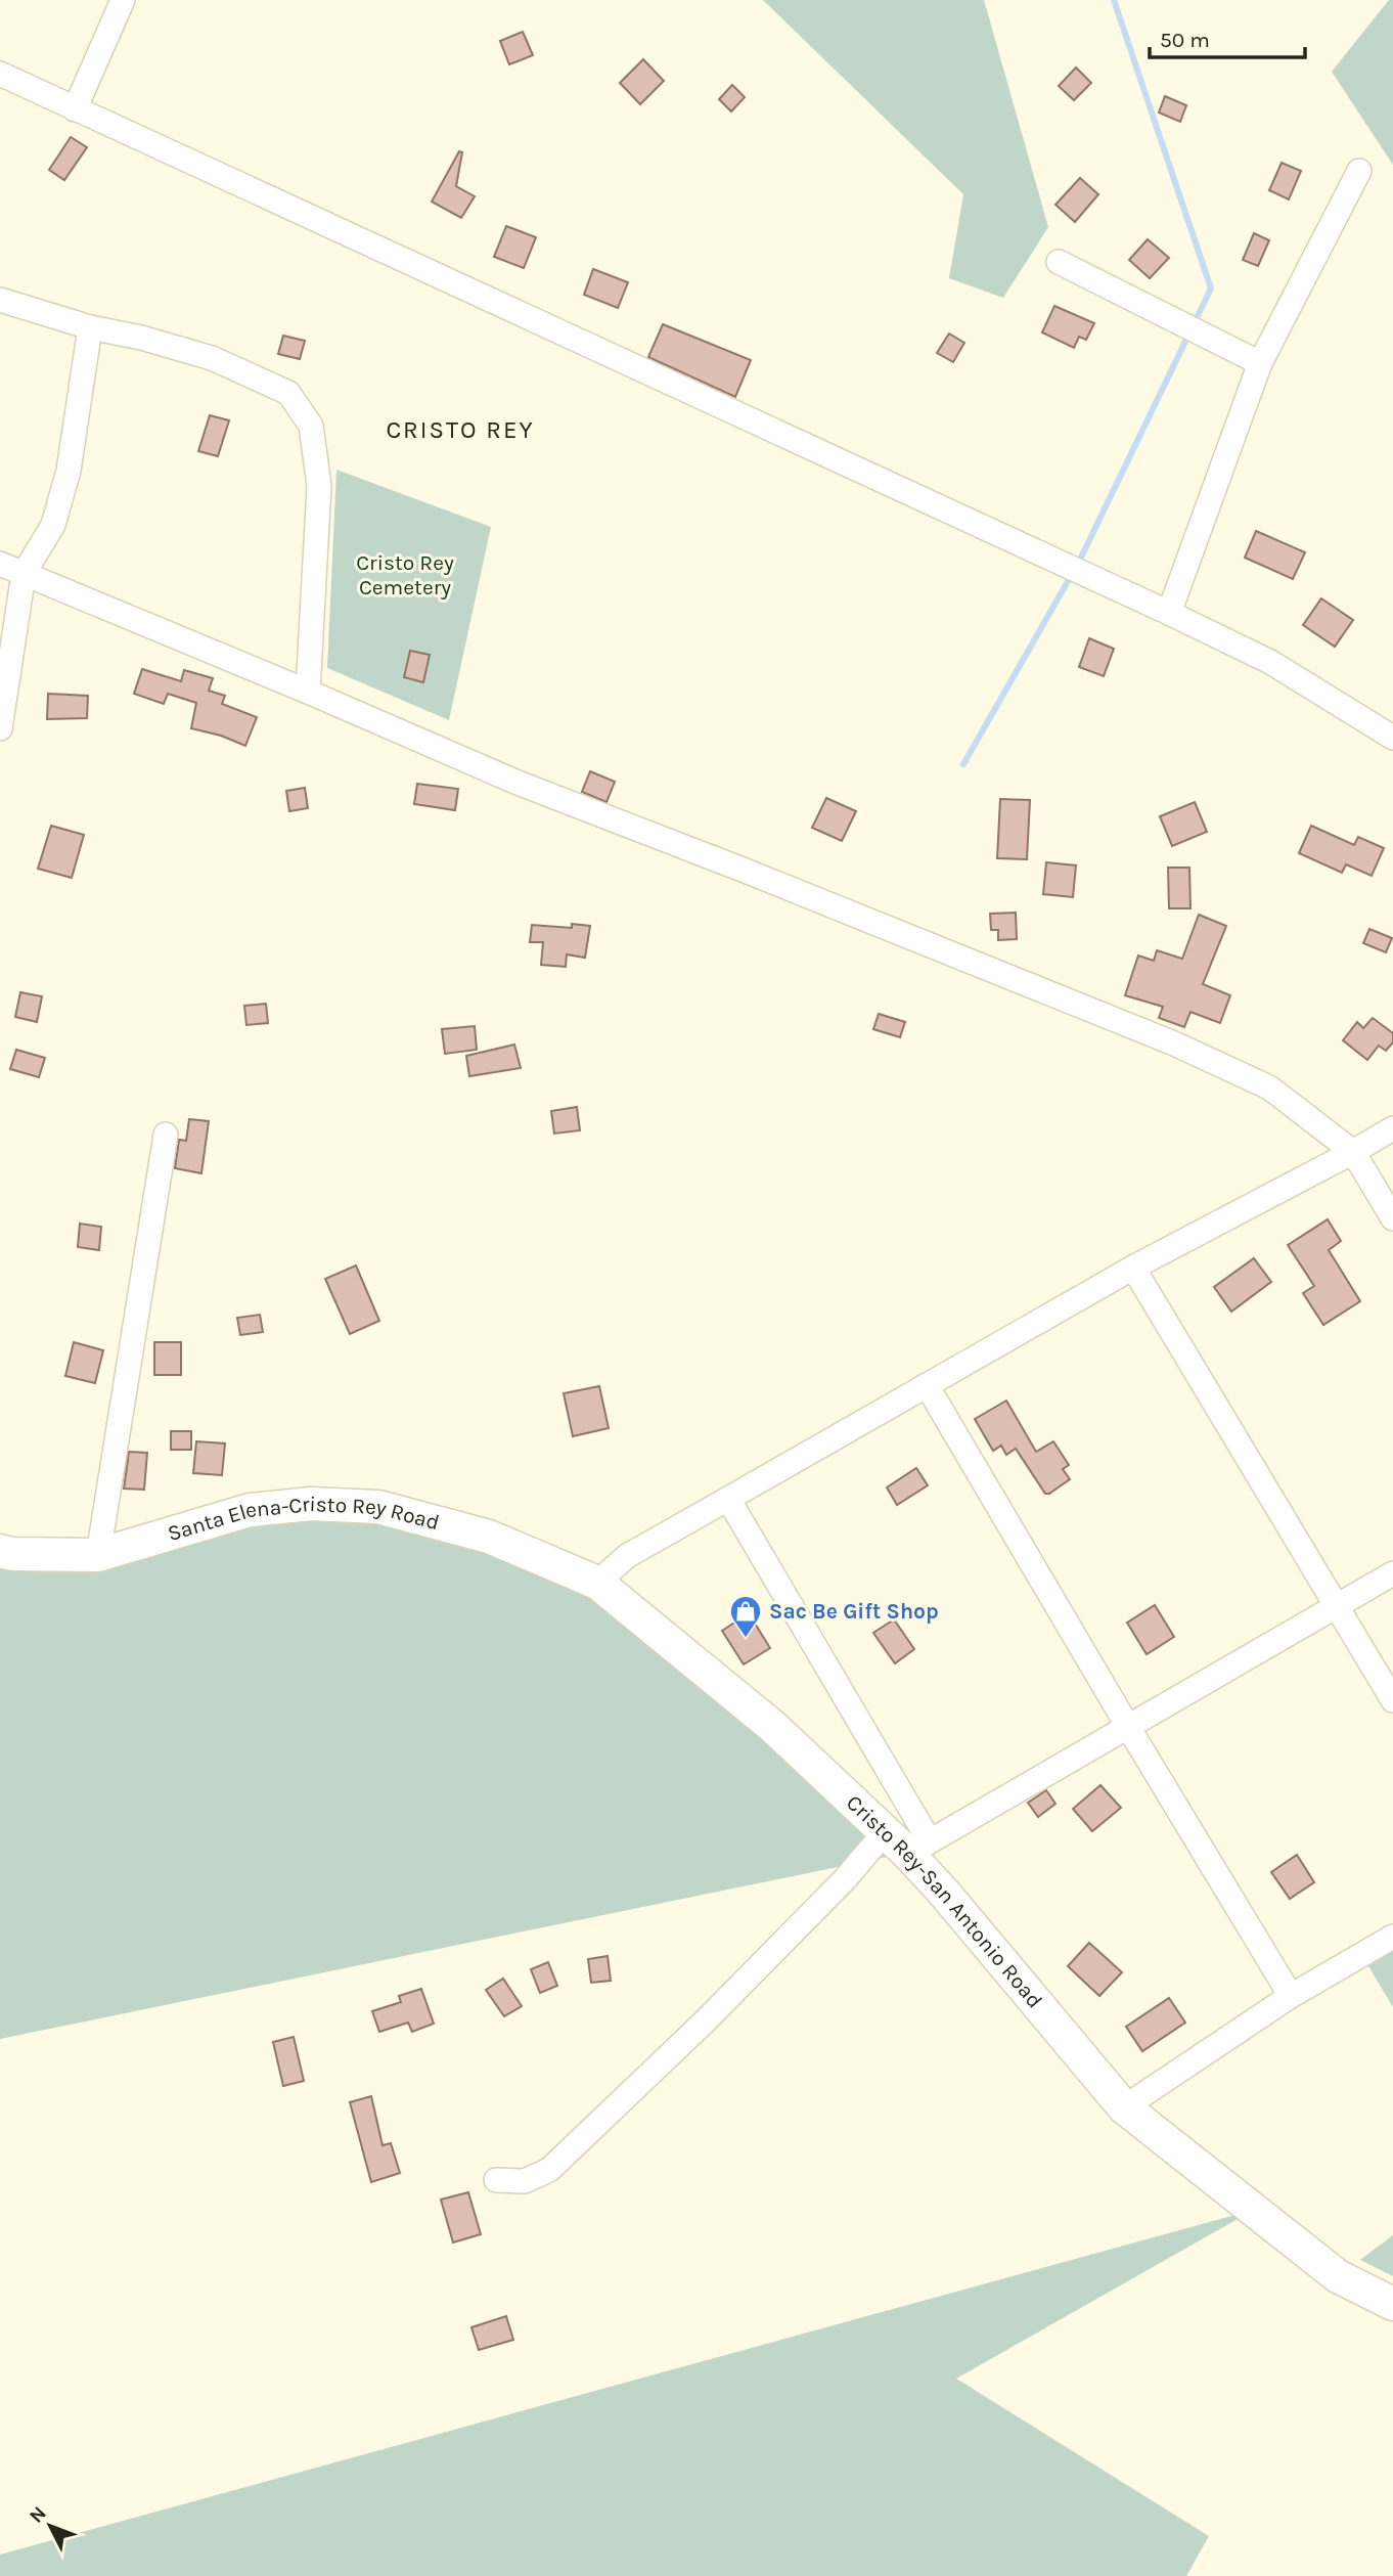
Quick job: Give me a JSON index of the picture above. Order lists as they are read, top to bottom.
{
  "streets": {
    "main road": ["Santa Elena-Cristo Rey Road", "Cristo Rey-San Antonio Road"]
  },
  "crossings": [
    ["Santa Elena-Cristo Rey Road", "Cristo Rey-San Antonio Road"]
  ],
  "districts": ["CRISTO REY"],
  "parks": ["Cristo Rey Cemetery"],
  "places": {
    "shop": ["Sac Be Gift Shop"]
  },
  "scale_bar": "50 m",
  "north": "top left"
}
